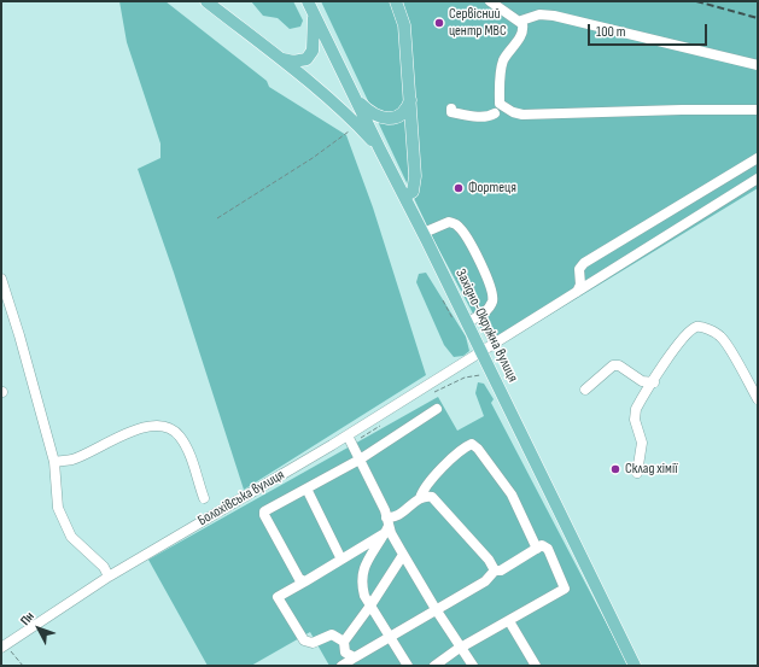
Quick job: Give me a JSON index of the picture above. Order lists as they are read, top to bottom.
{
  "streets": {
    "main road": ["Західно-Окружна вулиця"],
    "street": ["Болохівська вулиця"]
  },
  "crossings": [
    ["Західно-Окружна вулиця", "Болохівська вулиця"]
  ],
  "places": ["Сервісний центр МВС", "Фортеця", "Склад хімії"],
  "scale_bar": "100 m",
  "north": "top left"
}
